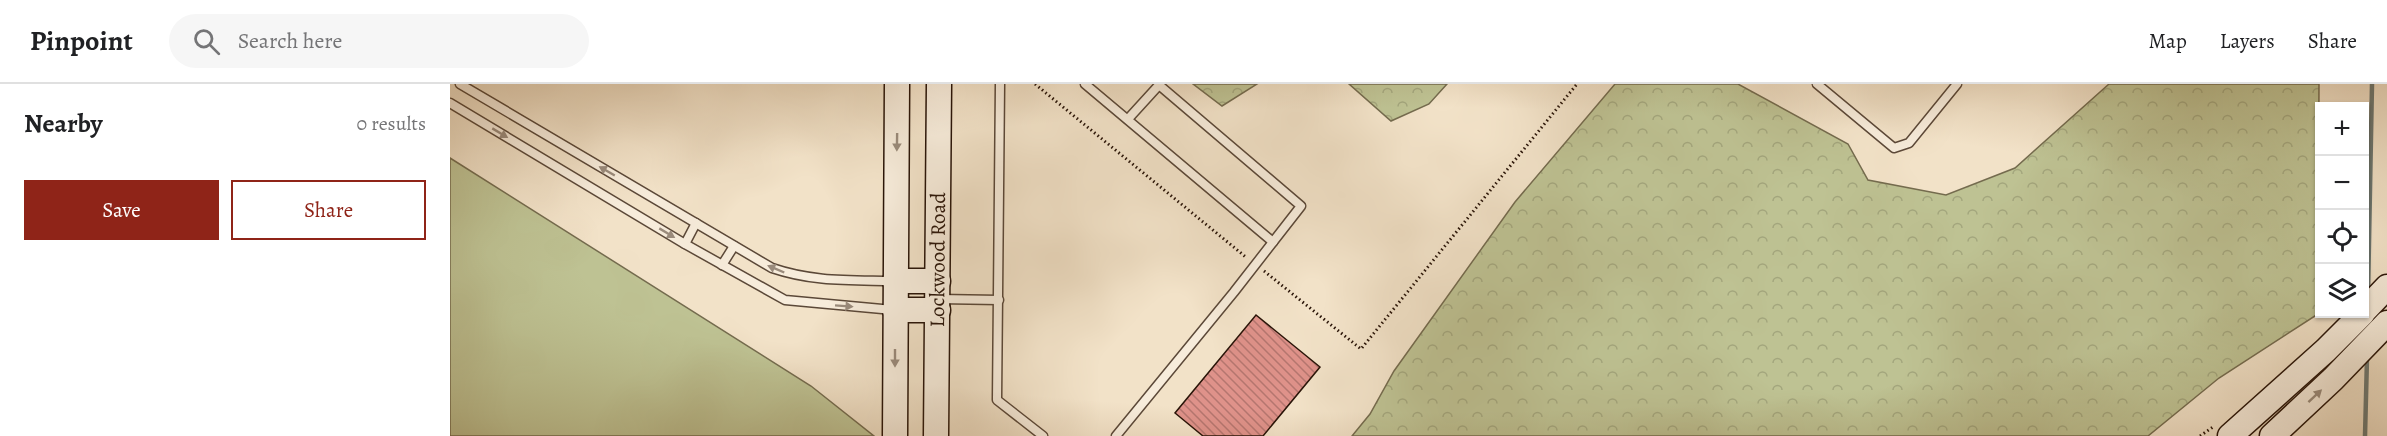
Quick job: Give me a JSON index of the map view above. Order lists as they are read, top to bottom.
{
  "streets": {
    "main road": ["Lockwood Road"]
  },
  "page": {
    "header": "Pinpoint",
    "search": "Search here",
    "nav": ["Map", "Layers", "Share"],
    "heading": ["Nearby", "0 results"],
    "map_buttons": ["+", "−"],
    "buttons": ["Save", "Share"]
  }
}
